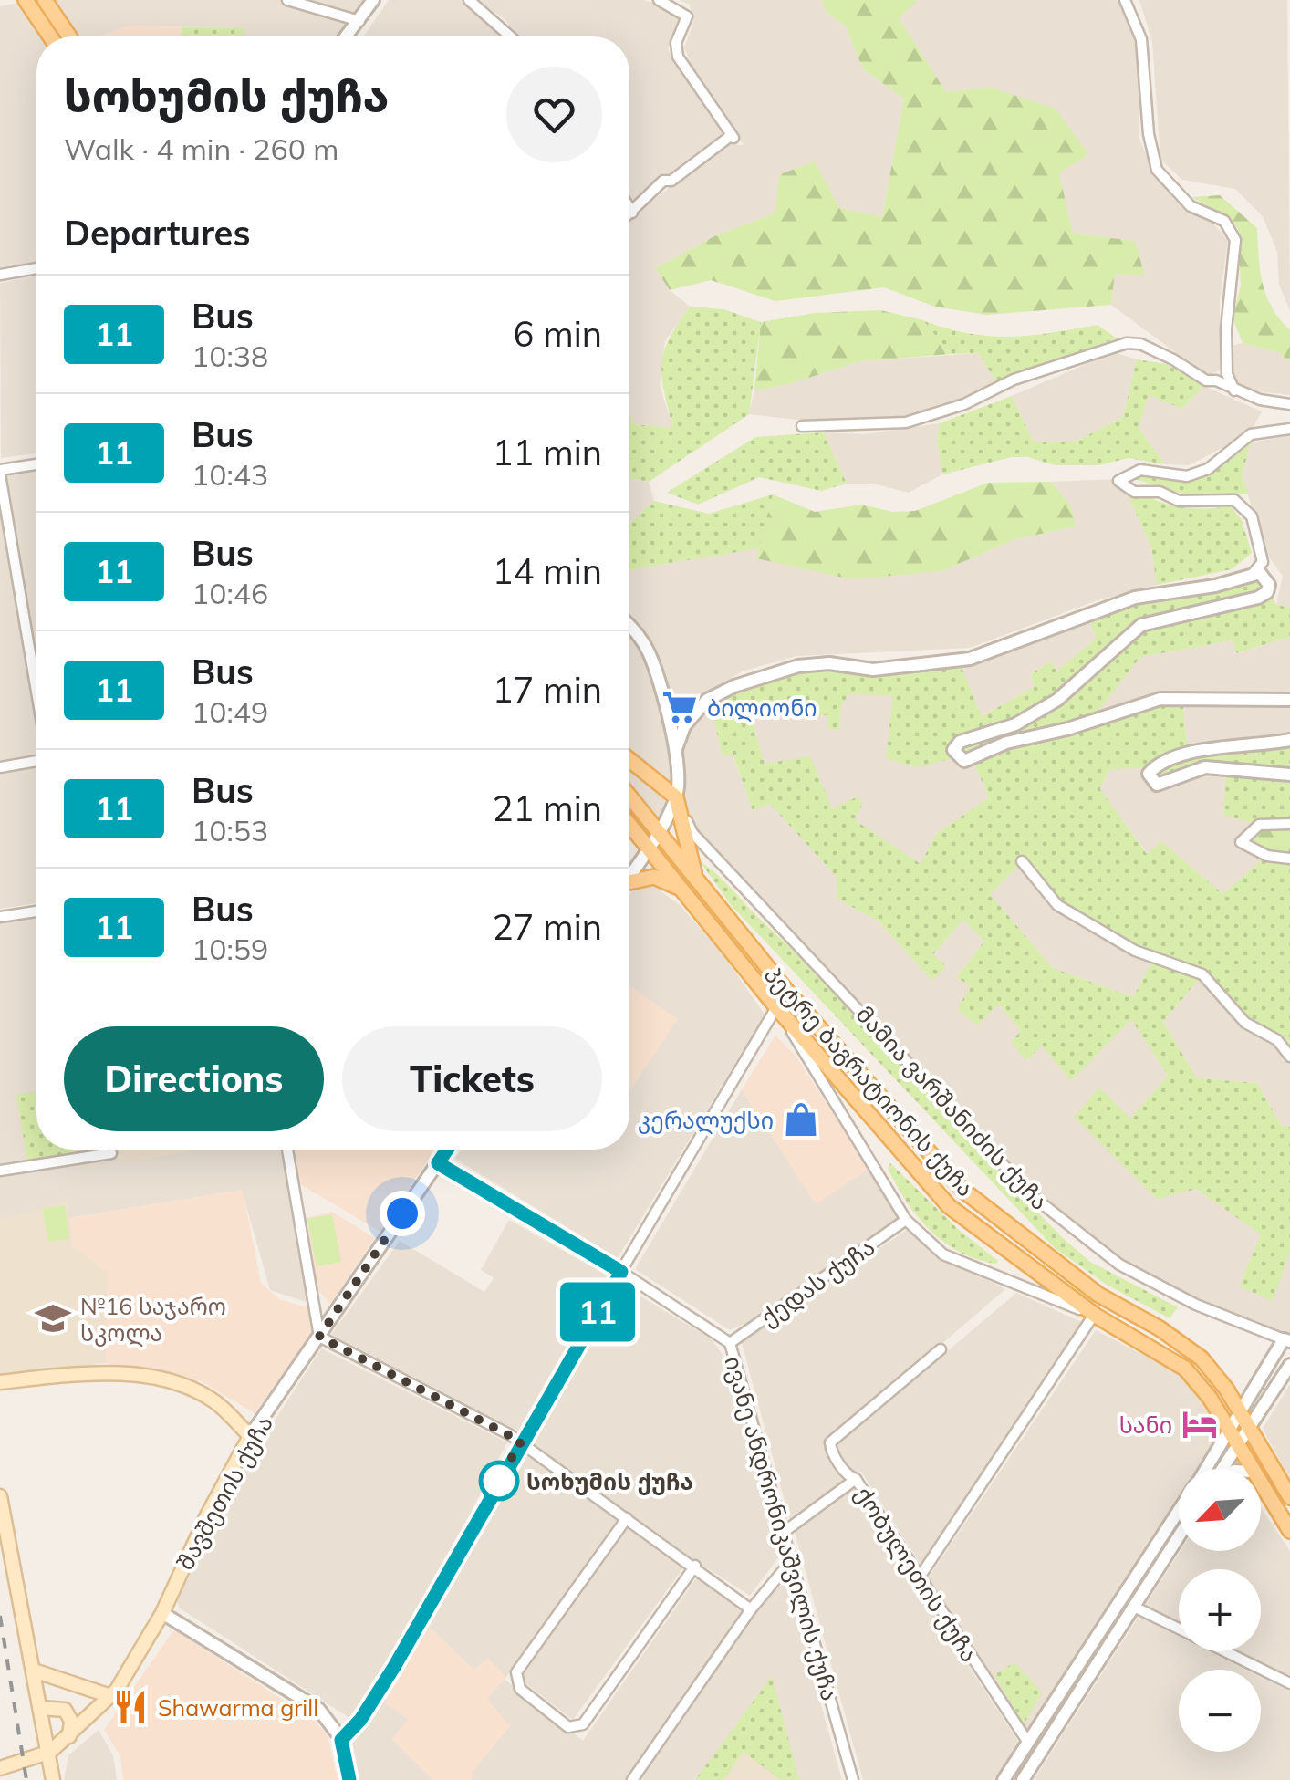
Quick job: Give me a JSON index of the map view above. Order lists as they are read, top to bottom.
{
  "streets": {
    "main road": ["პეტრე ბაგრატიონის ქუჩა", "შავშეთის ქუჩა"],
    "street": [
      "მამია ვარშანიძის ქუჩა",
      "ქედას ქუჩა",
      "ივანე ანდრონიკაშვილის ქუჩა",
      "ქობულეთის ქუჩა"
    ]
  },
  "crossings": [
    ["პეტრე ბაგრატიონის ქუჩა", "ქედას ქუჩა"],
    ["ქედას ქუჩა", "ივანე ანდრონიკაშვილის ქუჩა"],
    ["შავშეთის ქუჩა", "ივანე ანდრონიკაშვილის ქუჩა"],
    ["ივანე ანდრონიკაშვილის ქუჩა", "ქობულეთის ქუჩა"]
  ],
  "places": {
    "supermarket": ["ბილიონი"],
    "shop": ["კერალუქსი"],
    "school or university": ["№16 საჯარო სკოლა"],
    "hotel": ["სანი"],
    "other": ["სოხუმის ქუჩა"],
    "restaurant": ["Shawarma grill"]
  },
  "lines": ["bus line 11"],
  "north": "bottom left",
  "page": {
    "on_map": "11",
    "heading": [
      ["სოხუმის ქუჩა", "Walk · 4 min · 260 m"],
      "Departures"
    ],
    "list": [
      {
        "mark": "11",
        "name": "Bus",
        "note": "10:38",
        "value": "6 min"
      },
      {
        "mark": "11",
        "name": "Bus",
        "note": "10:43",
        "value": "11 min"
      },
      {
        "mark": "11",
        "name": "Bus",
        "note": "10:46",
        "value": "14 min"
      },
      {
        "mark": "11",
        "name": "Bus",
        "note": "10:49",
        "value": "17 min"
      },
      {
        "mark": "11",
        "name": "Bus",
        "note": "10:53",
        "value": "21 min"
      },
      {
        "mark": "11",
        "name": "Bus",
        "note": "10:59",
        "value": "27 min"
      }
    ],
    "buttons": ["Directions", "Tickets"],
    "map_buttons": ["+", "−"]
  }
}
